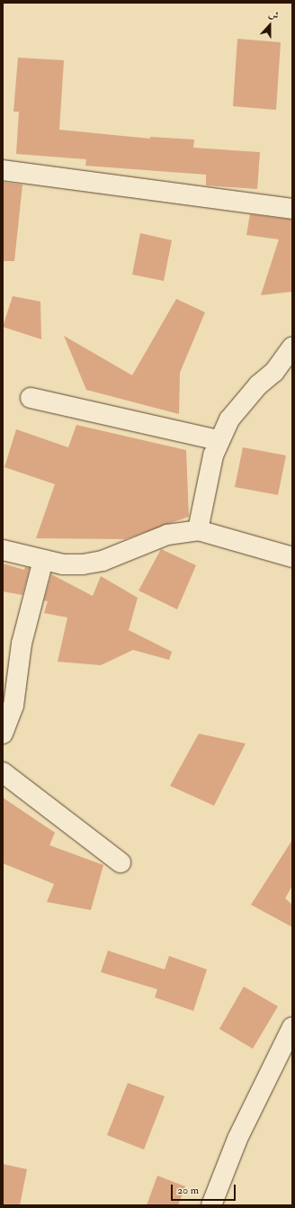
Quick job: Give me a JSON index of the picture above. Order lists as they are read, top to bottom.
{
  "scale_bar": "20 m",
  "north": "top"
}
